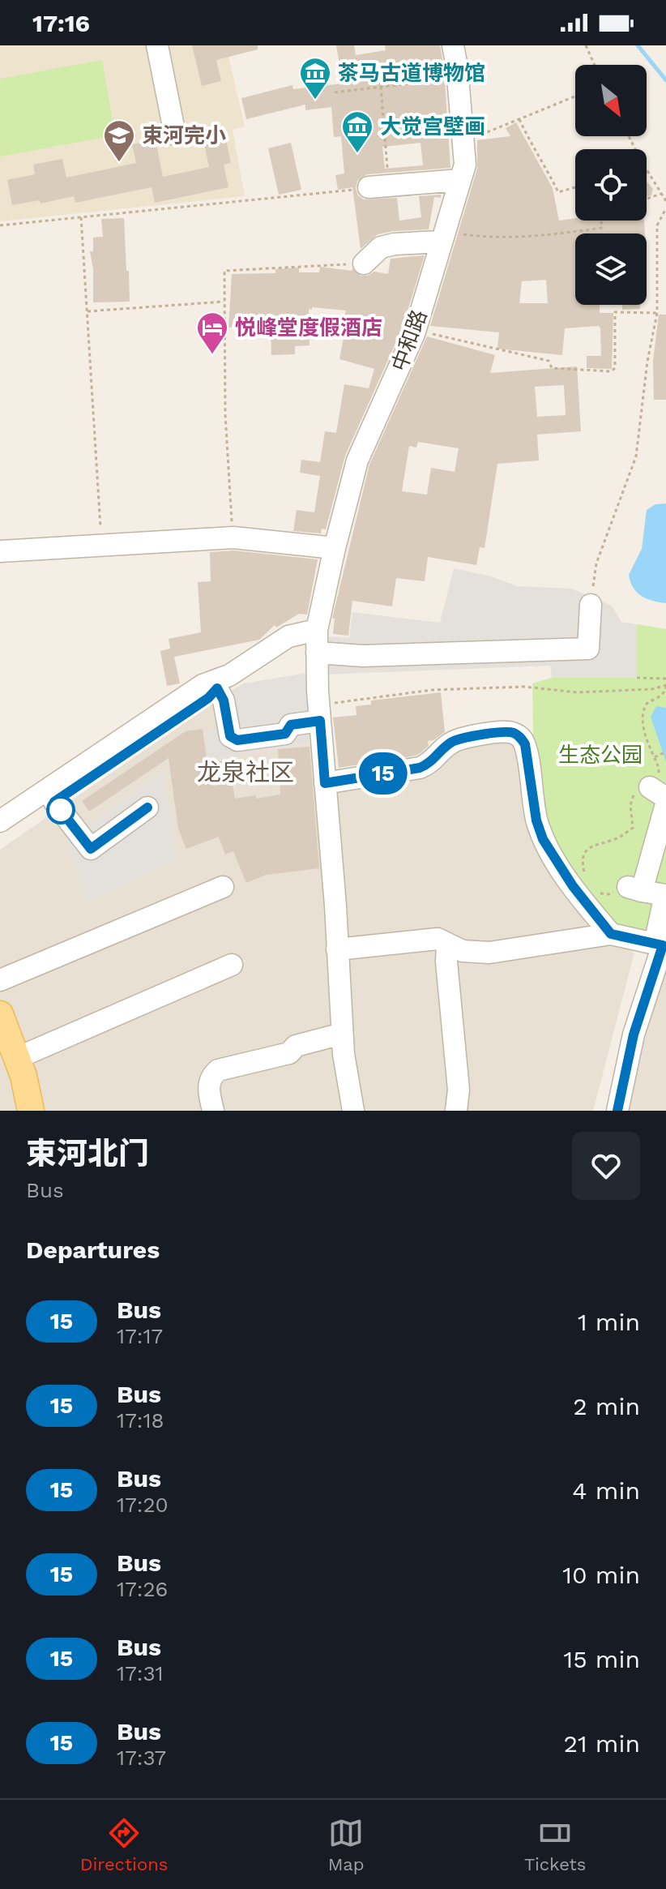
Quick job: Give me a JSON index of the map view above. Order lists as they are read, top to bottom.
{
  "streets": {
    "street": ["中和路"]
  },
  "districts": ["龙泉社区"],
  "parks": ["生态公园"],
  "places": {
    "museum": ["茶马古道博物馆", "大觉宫壁画"],
    "school or university": ["束河完小"],
    "hotel": ["悦峰堂度假酒店"]
  },
  "lines": ["bus line 15"],
  "north": "bottom right",
  "page": {
    "status": "17:16",
    "on_map": "15",
    "heading": [
      ["束河北门", "Bus"],
      "Departures"
    ],
    "list": [
      {
        "mark": "15",
        "name": "Bus",
        "note": "17:17",
        "value": "1 min"
      },
      {
        "mark": "15",
        "name": "Bus",
        "note": "17:18",
        "value": "2 min"
      },
      {
        "mark": "15",
        "name": "Bus",
        "note": "17:20",
        "value": "4 min"
      },
      {
        "mark": "15",
        "name": "Bus",
        "note": "17:26",
        "value": "10 min"
      },
      {
        "mark": "15",
        "name": "Bus",
        "note": "17:31",
        "value": "15 min"
      },
      {
        "mark": "15",
        "name": "Bus",
        "note": "17:37",
        "value": "21 min"
      }
    ],
    "tabs": ["Directions", "Map", "Tickets"]
  }
}
